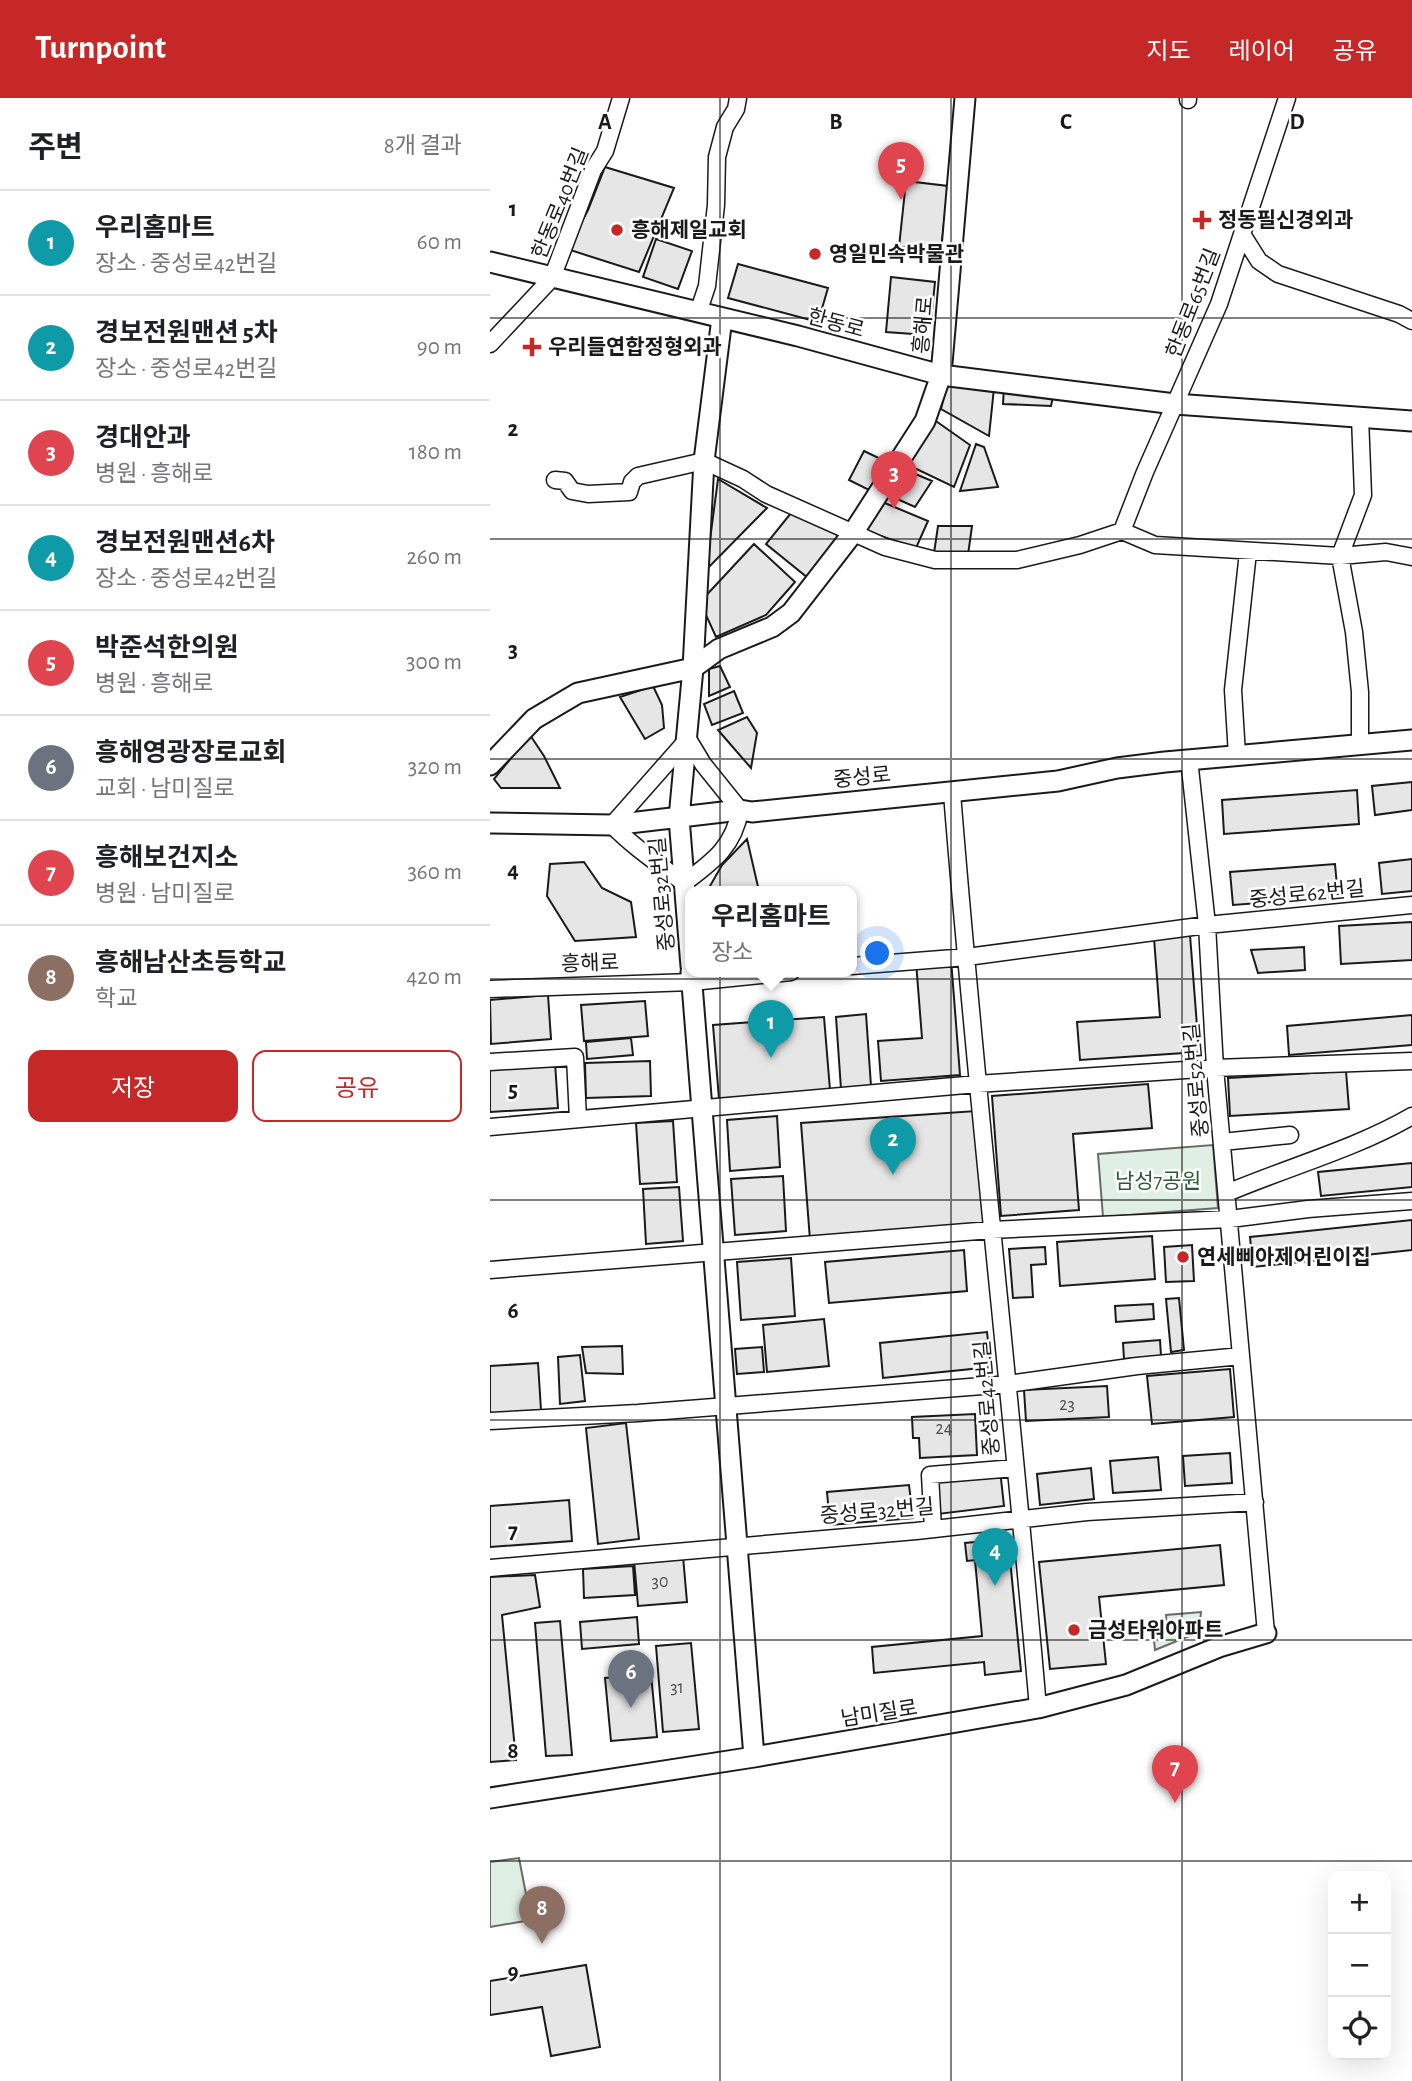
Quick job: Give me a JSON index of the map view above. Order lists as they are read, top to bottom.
{
  "streets": {
    "street": [
      "한동로40번길",
      "한동로65번길",
      "한동로",
      "흥해로",
      "중성로",
      "중성로32번길",
      "중성로62번길",
      "중성로52번길",
      "중성로42번길",
      "남미질로"
    ]
  },
  "crossings": [
    ["한동로40번길", "한동로"],
    ["한동로65번길", "한동로"],
    ["한동로", "흥해로"],
    ["한동로", "중성로32번길"],
    ["흥해로", "중성로32번길"],
    ["중성로", "중성로32번길"],
    ["중성로", "중성로52번길"],
    ["중성로", "중성로42번길"],
    ["중성로32번길", "중성로42번길"],
    ["중성로32번길", "남미질로"],
    ["중성로62번길", "중성로52번길"],
    ["중성로52번길", "남미질로"],
    ["중성로42번길", "남미질로"]
  ],
  "parks": ["남성7공원"],
  "places": {
    "health": ["정동필신경외과", "우리들연합정형외과"],
    "other": [
      "흥해제일교회",
      "영일민속박물관",
      "연세삐아제어린이집",
      "금성타워아파트"
    ]
  },
  "house_numbers": [
    "23",
    "24",
    "30",
    "31"
  ],
  "page": {
    "header": "Turnpoint",
    "nav": ["지도", "레이어", "공유"],
    "heading": ["주변", "8개 결과"],
    "pins": [
      "5",
      "3",
      "1",
      "2",
      "4",
      "6",
      "7",
      "8"
    ],
    "list": [
      {
        "mark": "1",
        "name": "우리홈마트",
        "note": "장소 · 중성로42번길",
        "value": "60 m"
      },
      {
        "mark": "2",
        "name": "경보전원맨션 5차",
        "note": "장소 · 중성로42번길",
        "value": "90 m"
      },
      {
        "mark": "3",
        "name": "경대안과",
        "note": "병원 · 흥해로",
        "value": "180 m"
      },
      {
        "mark": "4",
        "name": "경보전원맨션6차",
        "note": "장소 · 중성로42번길",
        "value": "260 m"
      },
      {
        "mark": "5",
        "name": "박준석한의원",
        "note": "병원 · 흥해로",
        "value": "300 m"
      },
      {
        "mark": "6",
        "name": "흥해영광장로교회",
        "note": "교회 · 남미질로",
        "value": "320 m"
      },
      {
        "mark": "7",
        "name": "흥해보건지소",
        "note": "병원 · 남미질로",
        "value": "360 m"
      },
      {
        "mark": "8",
        "name": "흥해남산초등학교",
        "note": "학교",
        "value": "420 m"
      }
    ],
    "popup": ["우리홈마트", "장소"],
    "buttons": ["저장", "공유"],
    "map_buttons": ["+", "−"]
  },
  "grid": {
    "columns": [
      "A",
      "B",
      "C",
      "D"
    ],
    "rows": [
      "1",
      "2",
      "3",
      "4",
      "5",
      "6",
      "7",
      "8",
      "9"
    ]
  }
}
